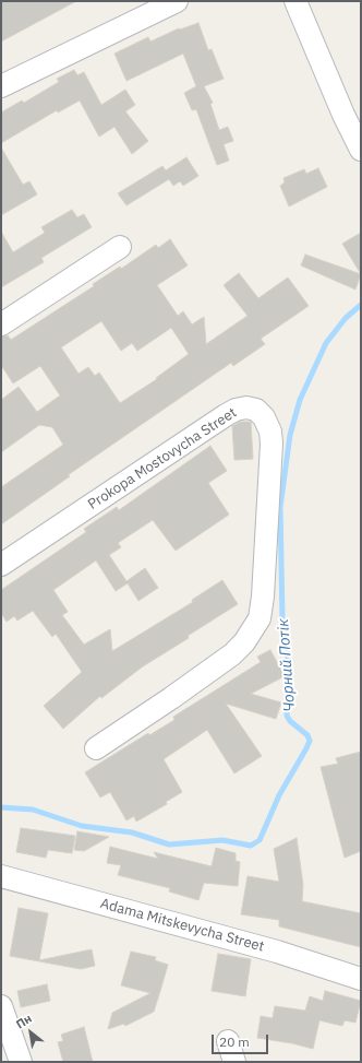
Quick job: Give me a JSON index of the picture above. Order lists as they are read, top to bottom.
{
  "streets": {
    "street": ["Prokopa Mostovycha Street", "Adama Mitskevycha Street"]
  },
  "water": ["Чорний Потік"],
  "scale_bar": "20 m",
  "north": "top left"
}
